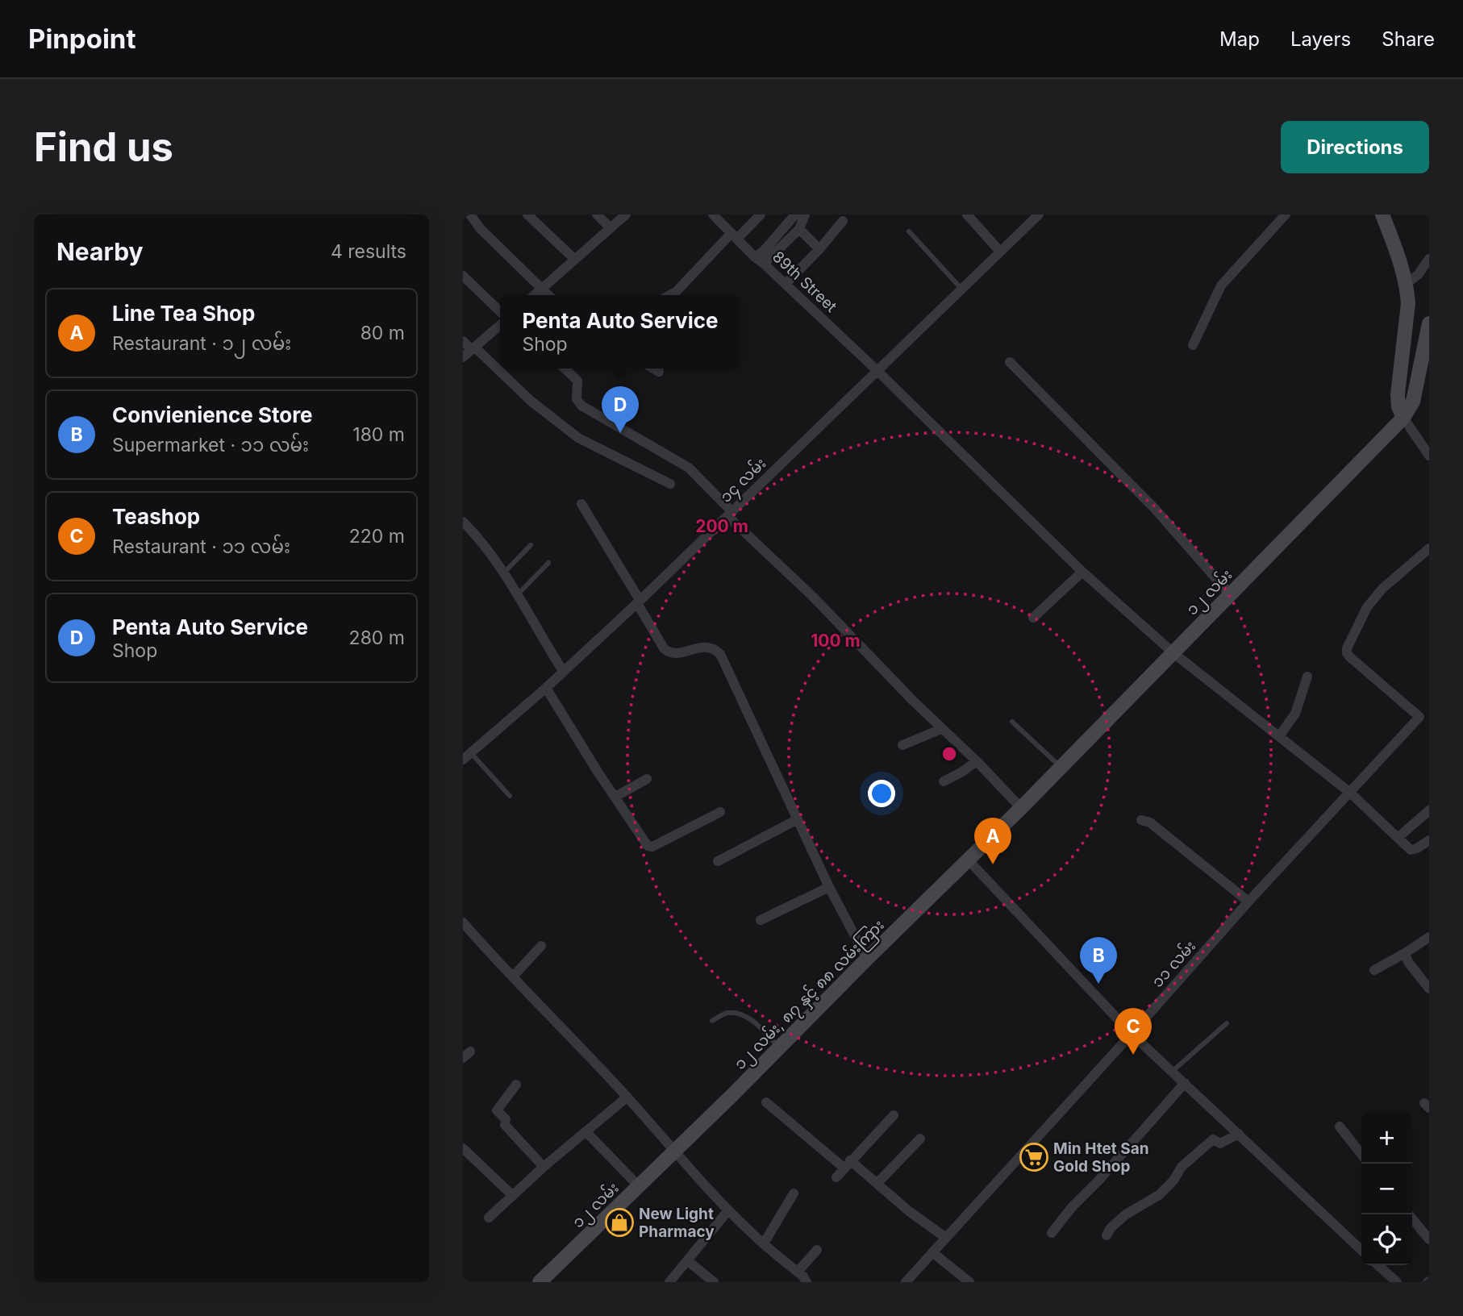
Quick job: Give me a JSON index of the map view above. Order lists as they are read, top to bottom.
{
  "streets": {
    "main road": ["၁၂ လမ်း", "၁၂ လမ်း, ၈၇ နှင့် ၈၈ လမ်းကြား"],
    "street": ["89th Street", "၁၄ လမ်း", "၁၁ လမ်း"]
  },
  "crossings": [
    ["89th Street", "၁၄ လမ်း"],
    ["89th Street", "၁၂ လမ်း"],
    ["89th Street", "၁၁ လမ်း"],
    ["၁၂ လမ်း", "၁၂ လမ်း, ၈၇ နှင့် ၈၈ လမ်းကြား"]
  ],
  "places": {
    "supermarket": ["Min Htet San Gold Shop"],
    "shop": ["New Light Pharmacy"]
  },
  "page": {
    "header": "Pinpoint",
    "nav": ["Map", "Layers", "Share"],
    "buttons": "Directions",
    "title": "Find us",
    "heading": ["Nearby", "4 results"],
    "list": [
      {
        "mark": "A",
        "name": "Line Tea Shop",
        "note": "Restaurant · ၁၂ လမ်း",
        "value": "80 m"
      },
      {
        "mark": "B",
        "name": "Convienience Store",
        "note": "Supermarket · ၁၁ လမ်း",
        "value": "180 m"
      },
      {
        "mark": "C",
        "name": "Teashop",
        "note": "Restaurant · ၁၁ လမ်း",
        "value": "220 m"
      },
      {
        "mark": "D",
        "name": "Penta Auto Service",
        "note": "Shop",
        "value": "280 m"
      }
    ],
    "popup": ["Penta Auto Service", "Shop"],
    "pins": [
      "D",
      "A",
      "B",
      "C"
    ],
    "map_buttons": ["+", "−"]
  },
  "rings": ["200 m", "100 m"]
}
